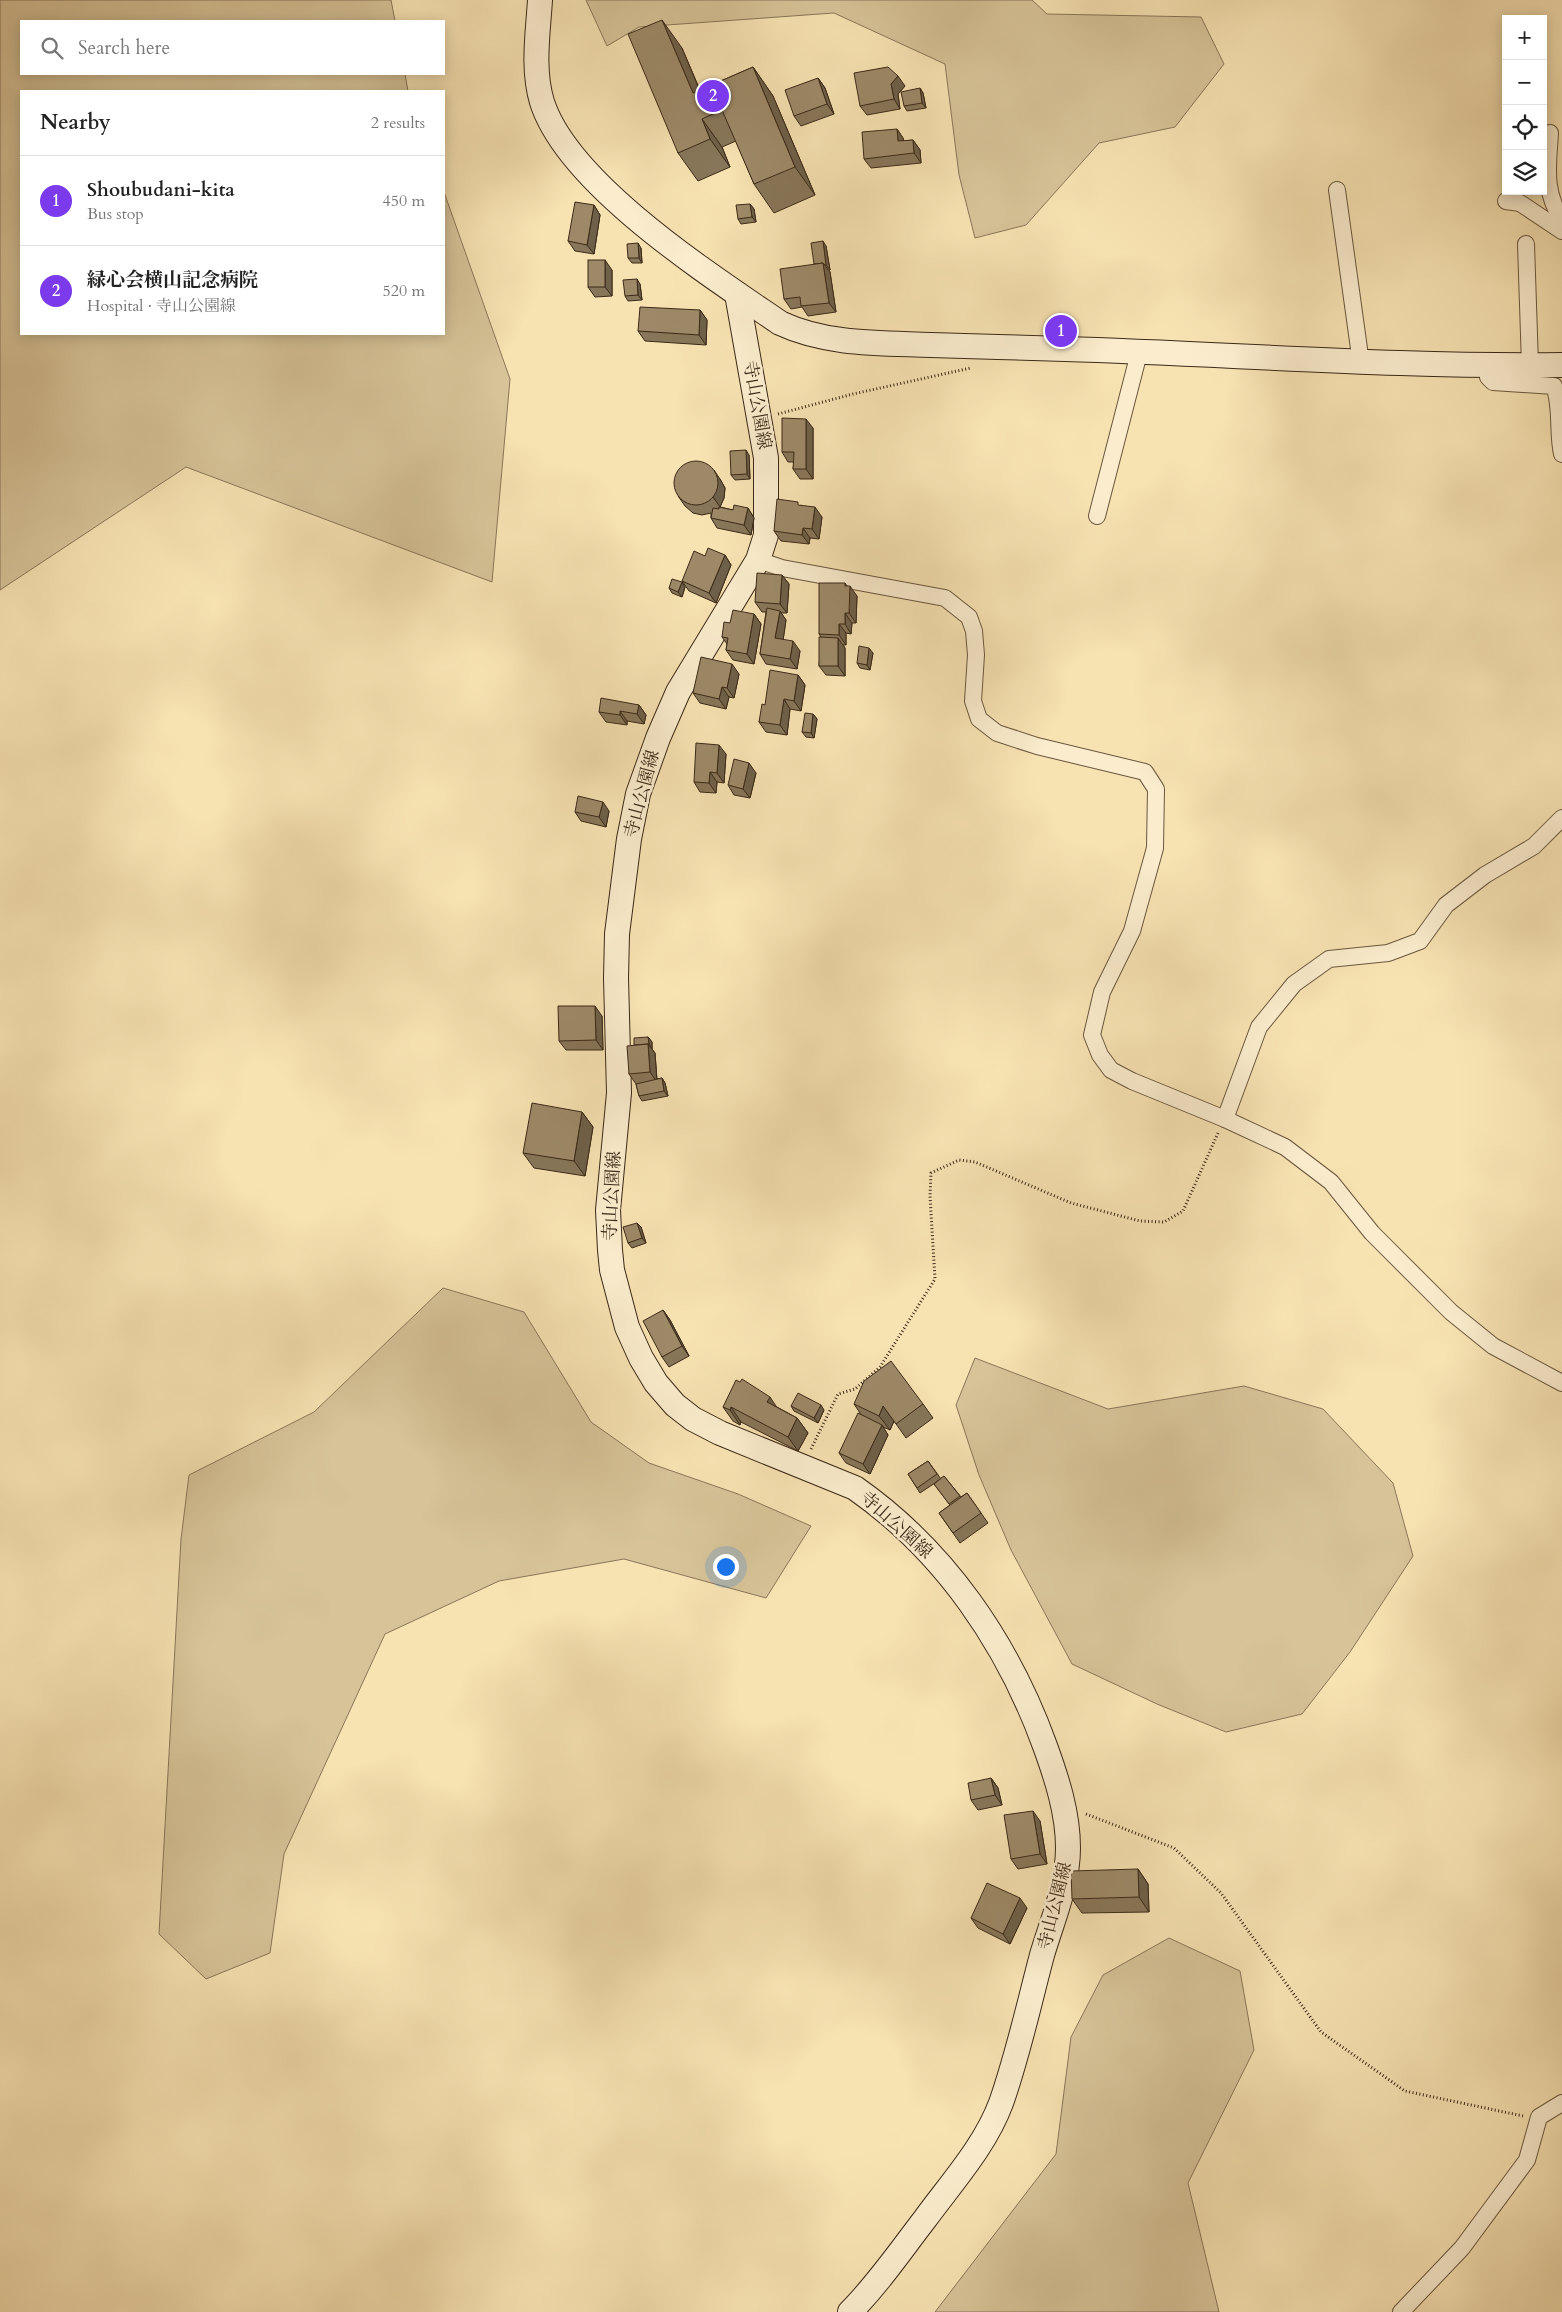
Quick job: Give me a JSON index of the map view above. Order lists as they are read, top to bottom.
{
  "streets": {
    "main road": ["寺山公園線"]
  },
  "page": {
    "map_buttons": ["+", "−"],
    "search": "Search here",
    "pins": ["2", "1"],
    "heading": ["Nearby", "2 results"],
    "list": [
      {
        "mark": "1",
        "name": "Shoubudani-kita",
        "note": "Bus stop",
        "value": "450 m"
      },
      {
        "mark": "2",
        "name": "緑心会横山記念病院",
        "note": "Hospital · 寺山公園線",
        "value": "520 m"
      }
    ]
  }
}
